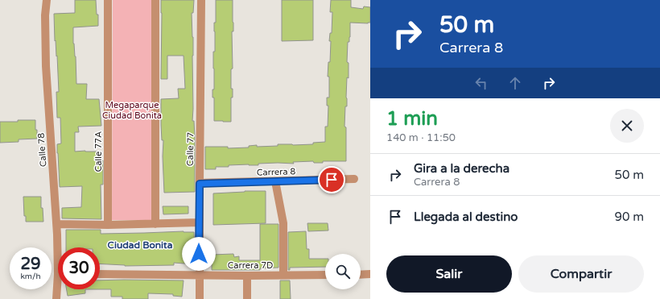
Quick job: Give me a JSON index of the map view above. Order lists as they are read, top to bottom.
{
  "streets": {
    "street": [
      "Calle 77",
      "Calle 78",
      "Calle 77A",
      "Carrera 8",
      "Carrera 7D"
    ]
  },
  "crossings": [
    ["Calle 77", "Carrera 8"],
    ["Calle 77", "Carrera 7D"]
  ],
  "districts": ["Ciudad Bonita"],
  "parks": ["Megaparque Ciudad Bonita"],
  "page": {
    "turn": ["50 m", "Carrera 8"],
    "heading": ["1 min", "140 m · 11:50"],
    "list": [
      {
        "name": "Gira a la derecha",
        "note": "Carrera 8",
        "value": "50 m"
      },
      {
        "name": "Llegada al destino",
        "value": "90 m"
      }
    ],
    "speed": "29 km/h",
    "limit": "30",
    "buttons": ["Salir", "Compartir"]
  }
}
